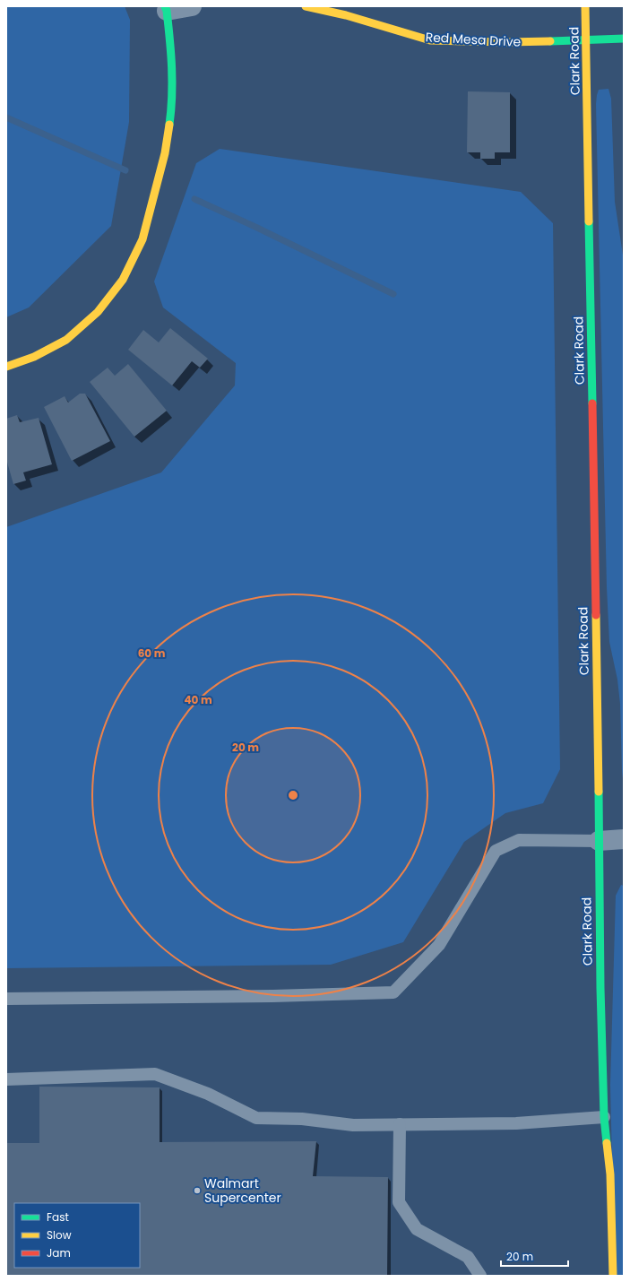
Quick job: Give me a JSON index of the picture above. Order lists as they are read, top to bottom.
{
  "streets": {
    "main road": ["Red Mesa Drive", "Clark Road"]
  },
  "crossings": [
    ["Red Mesa Drive", "Clark Road"]
  ],
  "places": ["Walmart Supercenter"],
  "legend": ["Fast", "Slow", "Jam"],
  "scale_bar": "20 m",
  "rings": ["60 m", "40 m", "20 m"]
}
